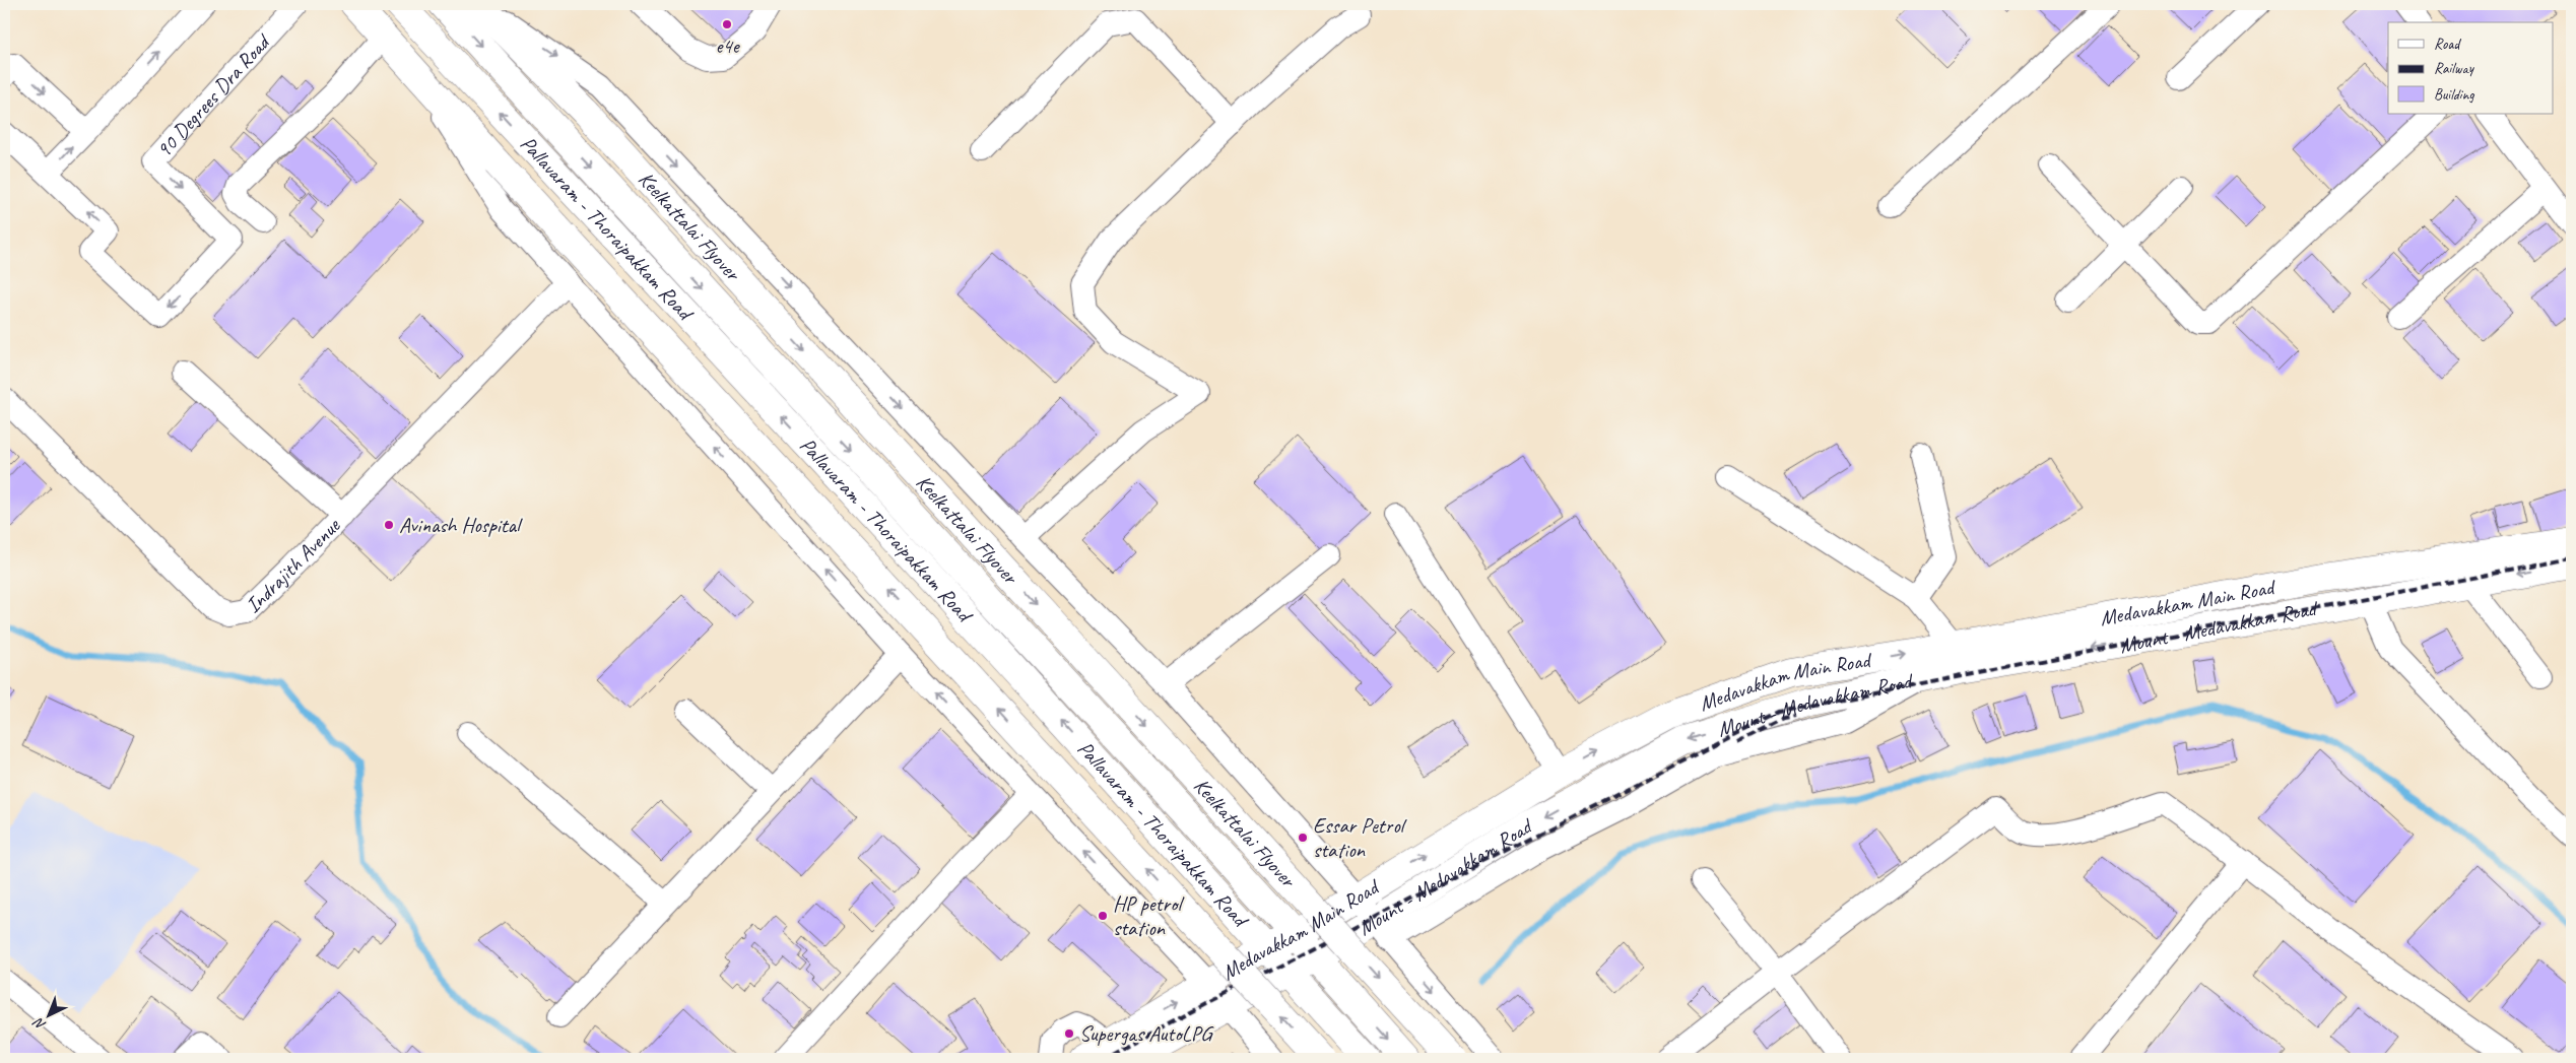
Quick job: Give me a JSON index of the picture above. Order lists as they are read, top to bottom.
{
  "streets": {
    "main road": [
      "Keelkattalai Flyover",
      "Pallavaram - Thoraipakkam Road",
      "Medavakkam Main Road",
      "Mount - Medavakkam Road"
    ],
    "street": ["90 Degrees Dra Road", "Indrajith Avenue"]
  },
  "crossings": [
    ["Pallavaram - Thoraipakkam Road", "Medavakkam Main Road"],
    ["Pallavaram - Thoraipakkam Road", "Mount - Medavakkam Road"]
  ],
  "one_way": ["Medavakkam Main Road", "Mount - Medavakkam Road"],
  "places": [
    "e4e",
    "Avinash Hospital",
    "Essar Petrol station",
    "HP petrol station",
    "Supergas AutoLPG"
  ],
  "legend": ["Road", "Railway", "Building"],
  "north": "bottom left"
}
